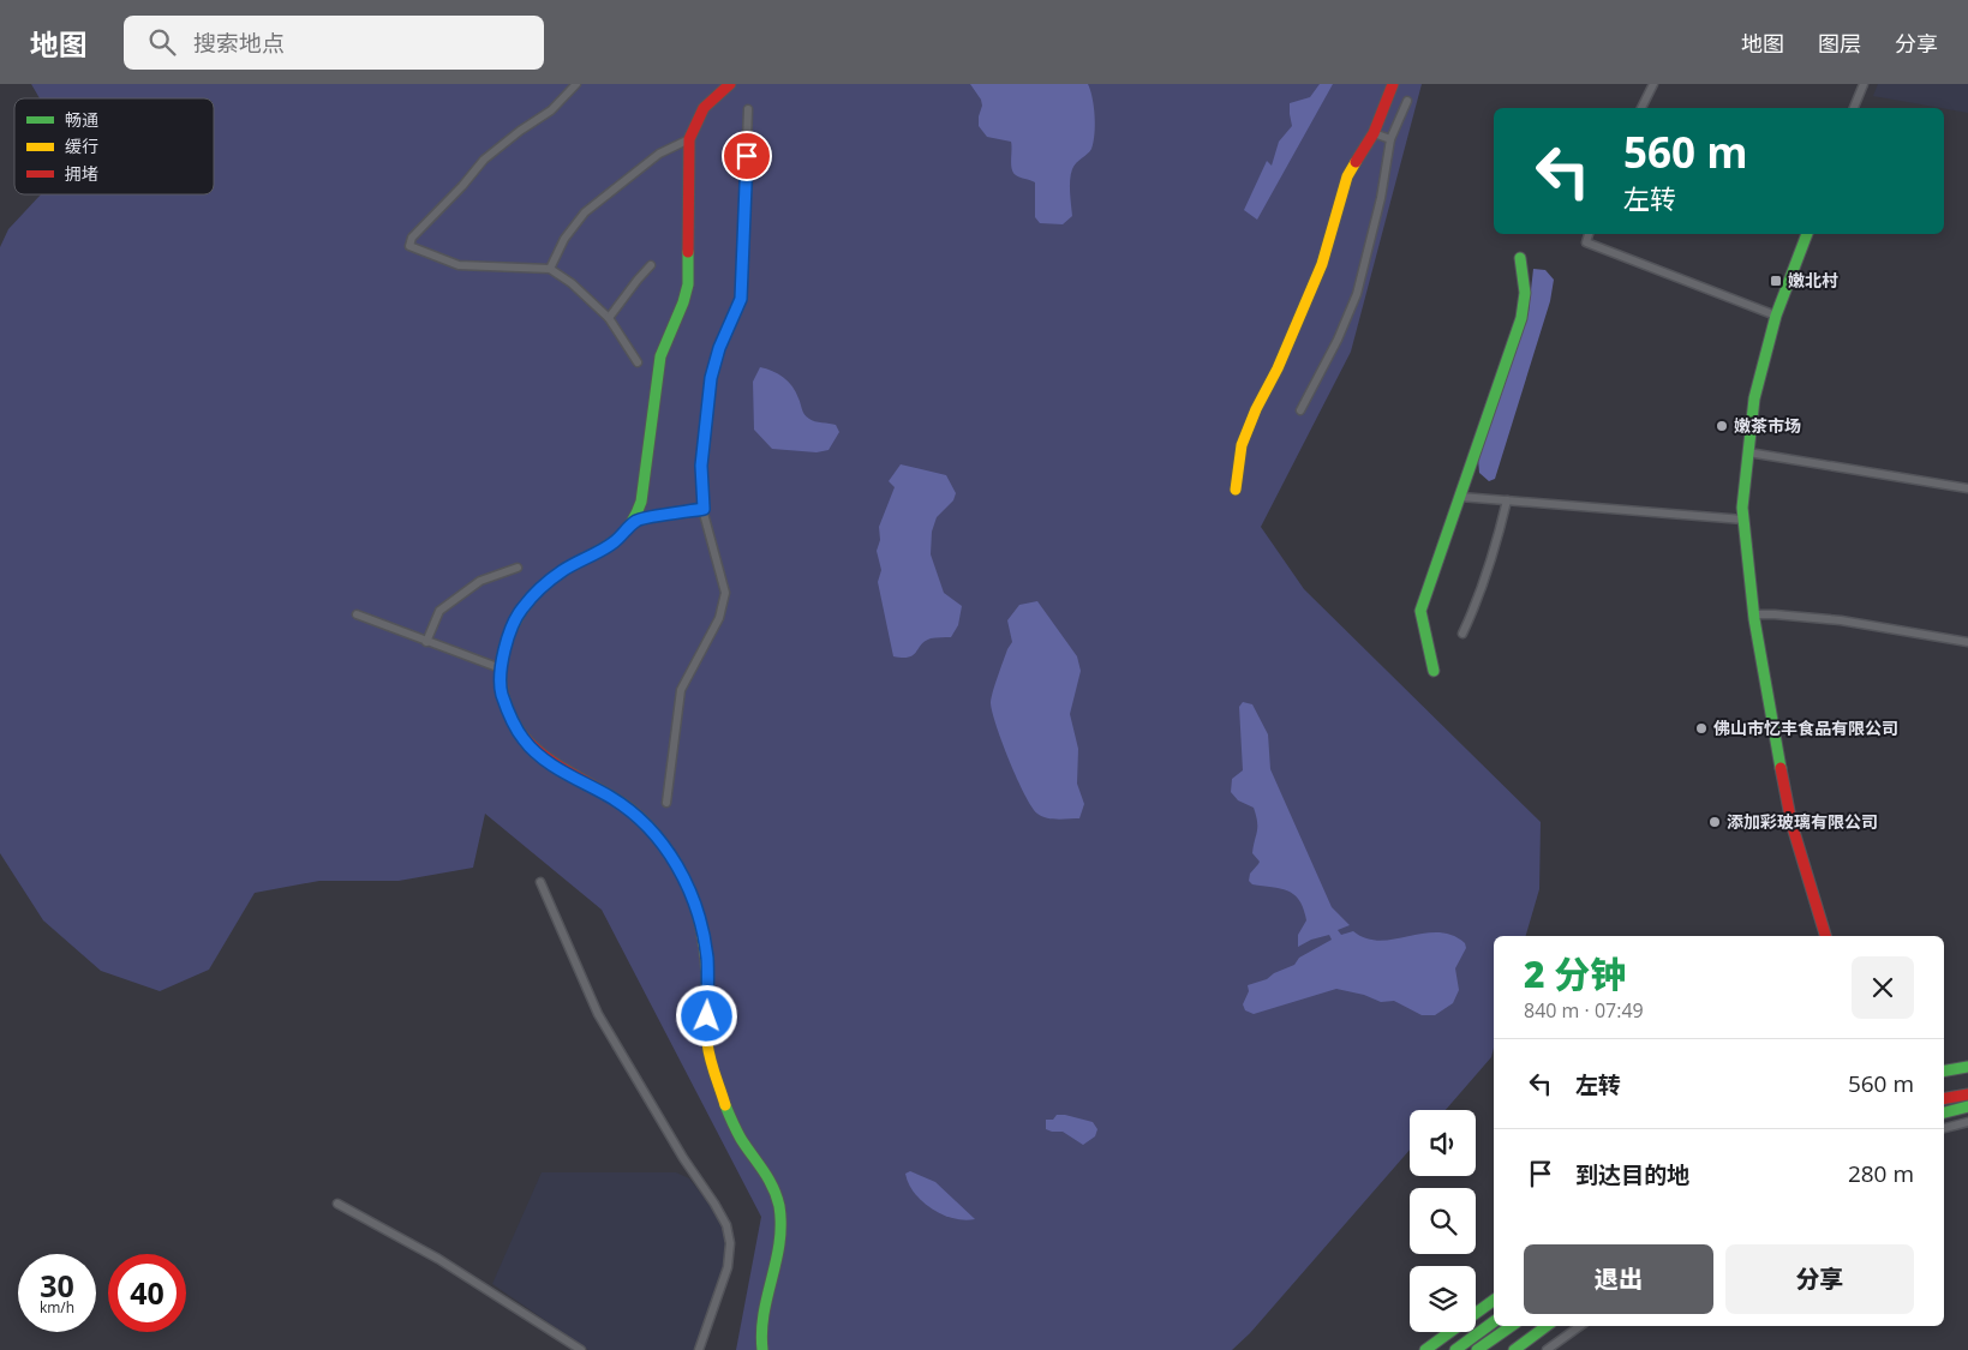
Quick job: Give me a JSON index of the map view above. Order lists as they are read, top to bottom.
{
  "places": {
    "transit": ["嫩北村"],
    "other": ["嫩茶市场", "佛山市忆丰食品有限公司", "添加彩玻璃有限公司"]
  },
  "legend": ["畅通", "缓行", "拥堵"],
  "page": {
    "header": "地图",
    "search": "搜索地点",
    "nav": ["地图", "图层", "分享"],
    "turn": ["560 m", "左转"],
    "heading": ["2 分钟", "840 m · 07:49"],
    "list": [
      {
        "name": "左转",
        "value": "560 m"
      },
      {
        "name": "到达目的地",
        "value": "280 m"
      }
    ],
    "buttons": ["退出", "分享"],
    "speed": "30 km/h",
    "limit": "40"
  }
}
